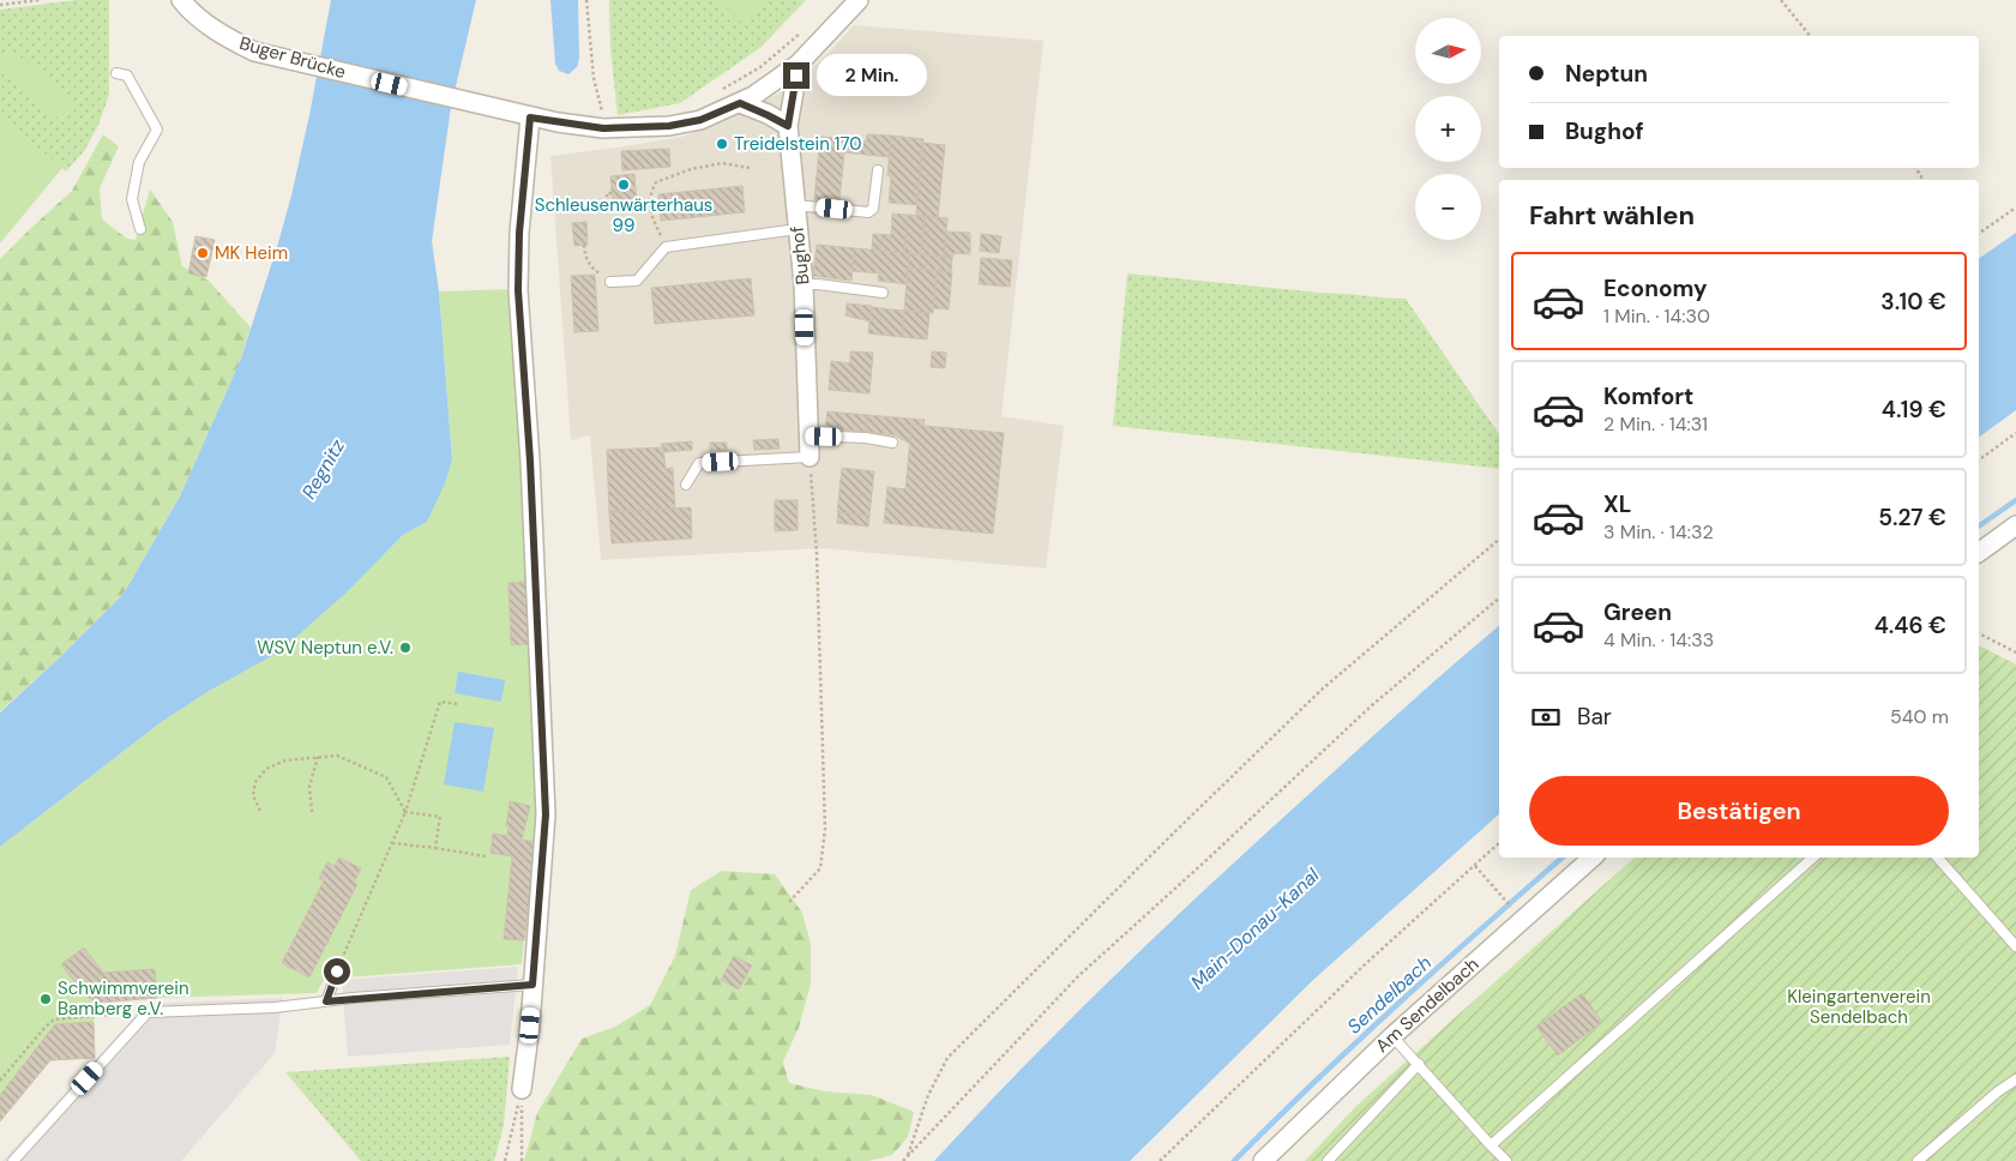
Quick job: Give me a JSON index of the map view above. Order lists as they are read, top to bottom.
{
  "streets": {
    "street": ["Buger Brücke", "Bughof", "Am Sendelbach"]
  },
  "crossings": [
    ["Buger Brücke", "Bughof"]
  ],
  "water": ["Regnitz", "Main-Donau-Kanal", "Sendelbach"],
  "parks": ["Kleingartenverein Sendelbach"],
  "places": [
    "Treidelstein 170",
    "Schleusenwärterhaus 99",
    "MK Heim",
    "WSV Neptun e.V.",
    "Schwimmverein Bamberg e.V."
  ],
  "north": "right",
  "page": {
    "map_buttons": ["+", "−"],
    "banner": ["Neptun", "Bughof"],
    "bubble": "2 Min.",
    "heading": "Fahrt wählen",
    "list": [
      {
        "name": "Economy",
        "note": "1 Min. · 14:30",
        "value": "3.10 €"
      },
      {
        "name": "Komfort",
        "note": "2 Min. · 14:31",
        "value": "4.19 €"
      },
      {
        "name": "XL",
        "note": "3 Min. · 14:32",
        "value": "5.27 €"
      },
      {
        "name": "Green",
        "note": "4 Min. · 14:33",
        "value": "4.46 €"
      }
    ],
    "pay": ["Bar", "540 m"],
    "buttons": "Bestätigen"
  }
}
